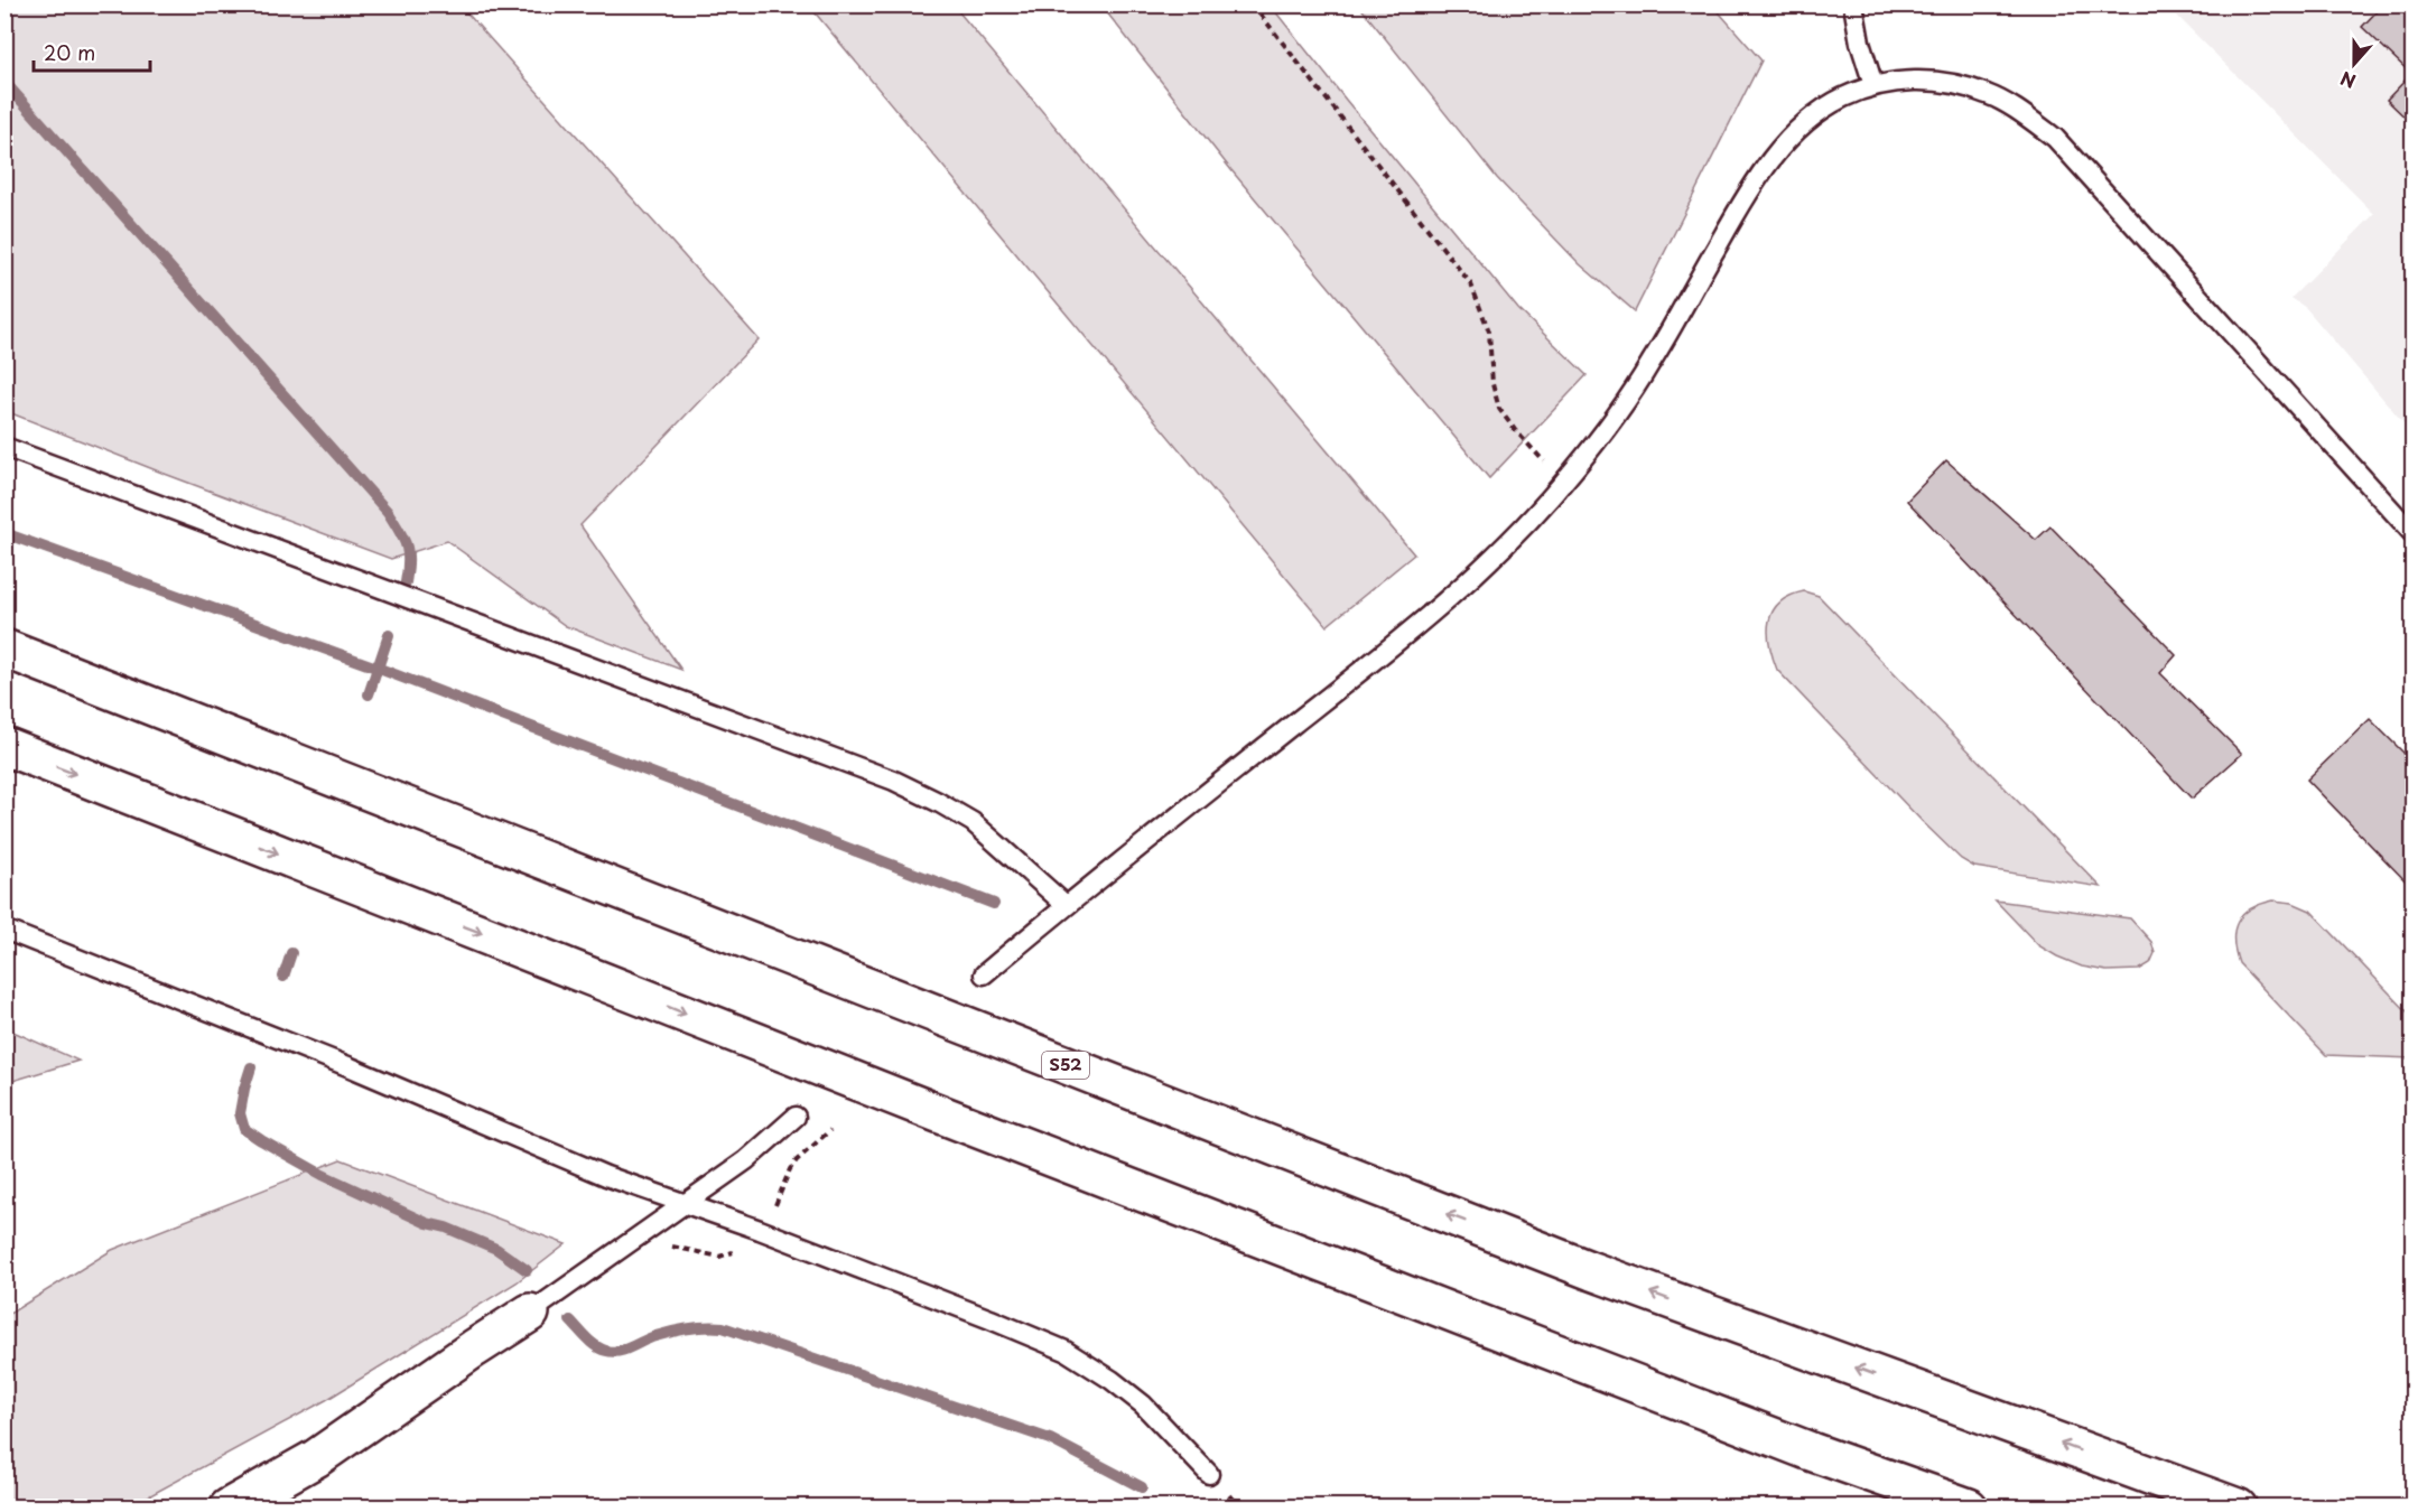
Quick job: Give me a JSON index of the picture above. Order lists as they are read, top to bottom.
{
  "streets": {
    "main road": ["S52"]
  },
  "scale_bar": "20 m",
  "north": "bottom"
}
